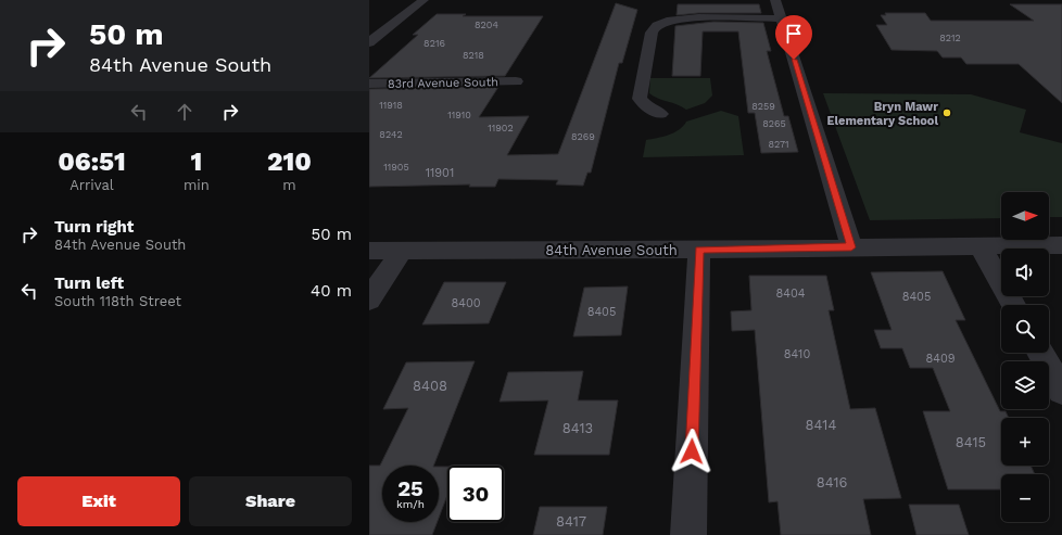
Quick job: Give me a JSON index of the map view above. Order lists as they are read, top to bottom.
{
  "streets": {
    "street": ["83rd Avenue South", "84th Avenue South"]
  },
  "places": ["Bryn Mawr Elementary School"],
  "house_numbers": [
    "8204",
    "8212",
    "8216",
    "8218",
    "11918",
    "8259",
    "11910",
    "8265",
    "11902",
    "8242",
    "8269",
    "8271",
    "11905",
    "11901",
    "8404",
    "8405",
    "8400",
    "8405",
    "8410",
    "8409",
    "8408",
    "8414",
    "8413",
    "8415",
    "8416",
    "8417"
  ],
  "north": "right",
  "page": {
    "turn": ["50 m", "84th Avenue South"],
    "eta": [
      "06:51",
      "Arrival",
      "1",
      "min",
      "210",
      "m"
    ],
    "map_buttons": ["+", "−"],
    "list": [
      {
        "name": "Turn right",
        "note": "84th Avenue South",
        "value": "50 m"
      },
      {
        "name": "Turn left",
        "note": "South 118th Street",
        "value": "40 m"
      }
    ],
    "speed": "25 km/h",
    "limit": "30",
    "buttons": ["Exit", "Share"]
  }
}
